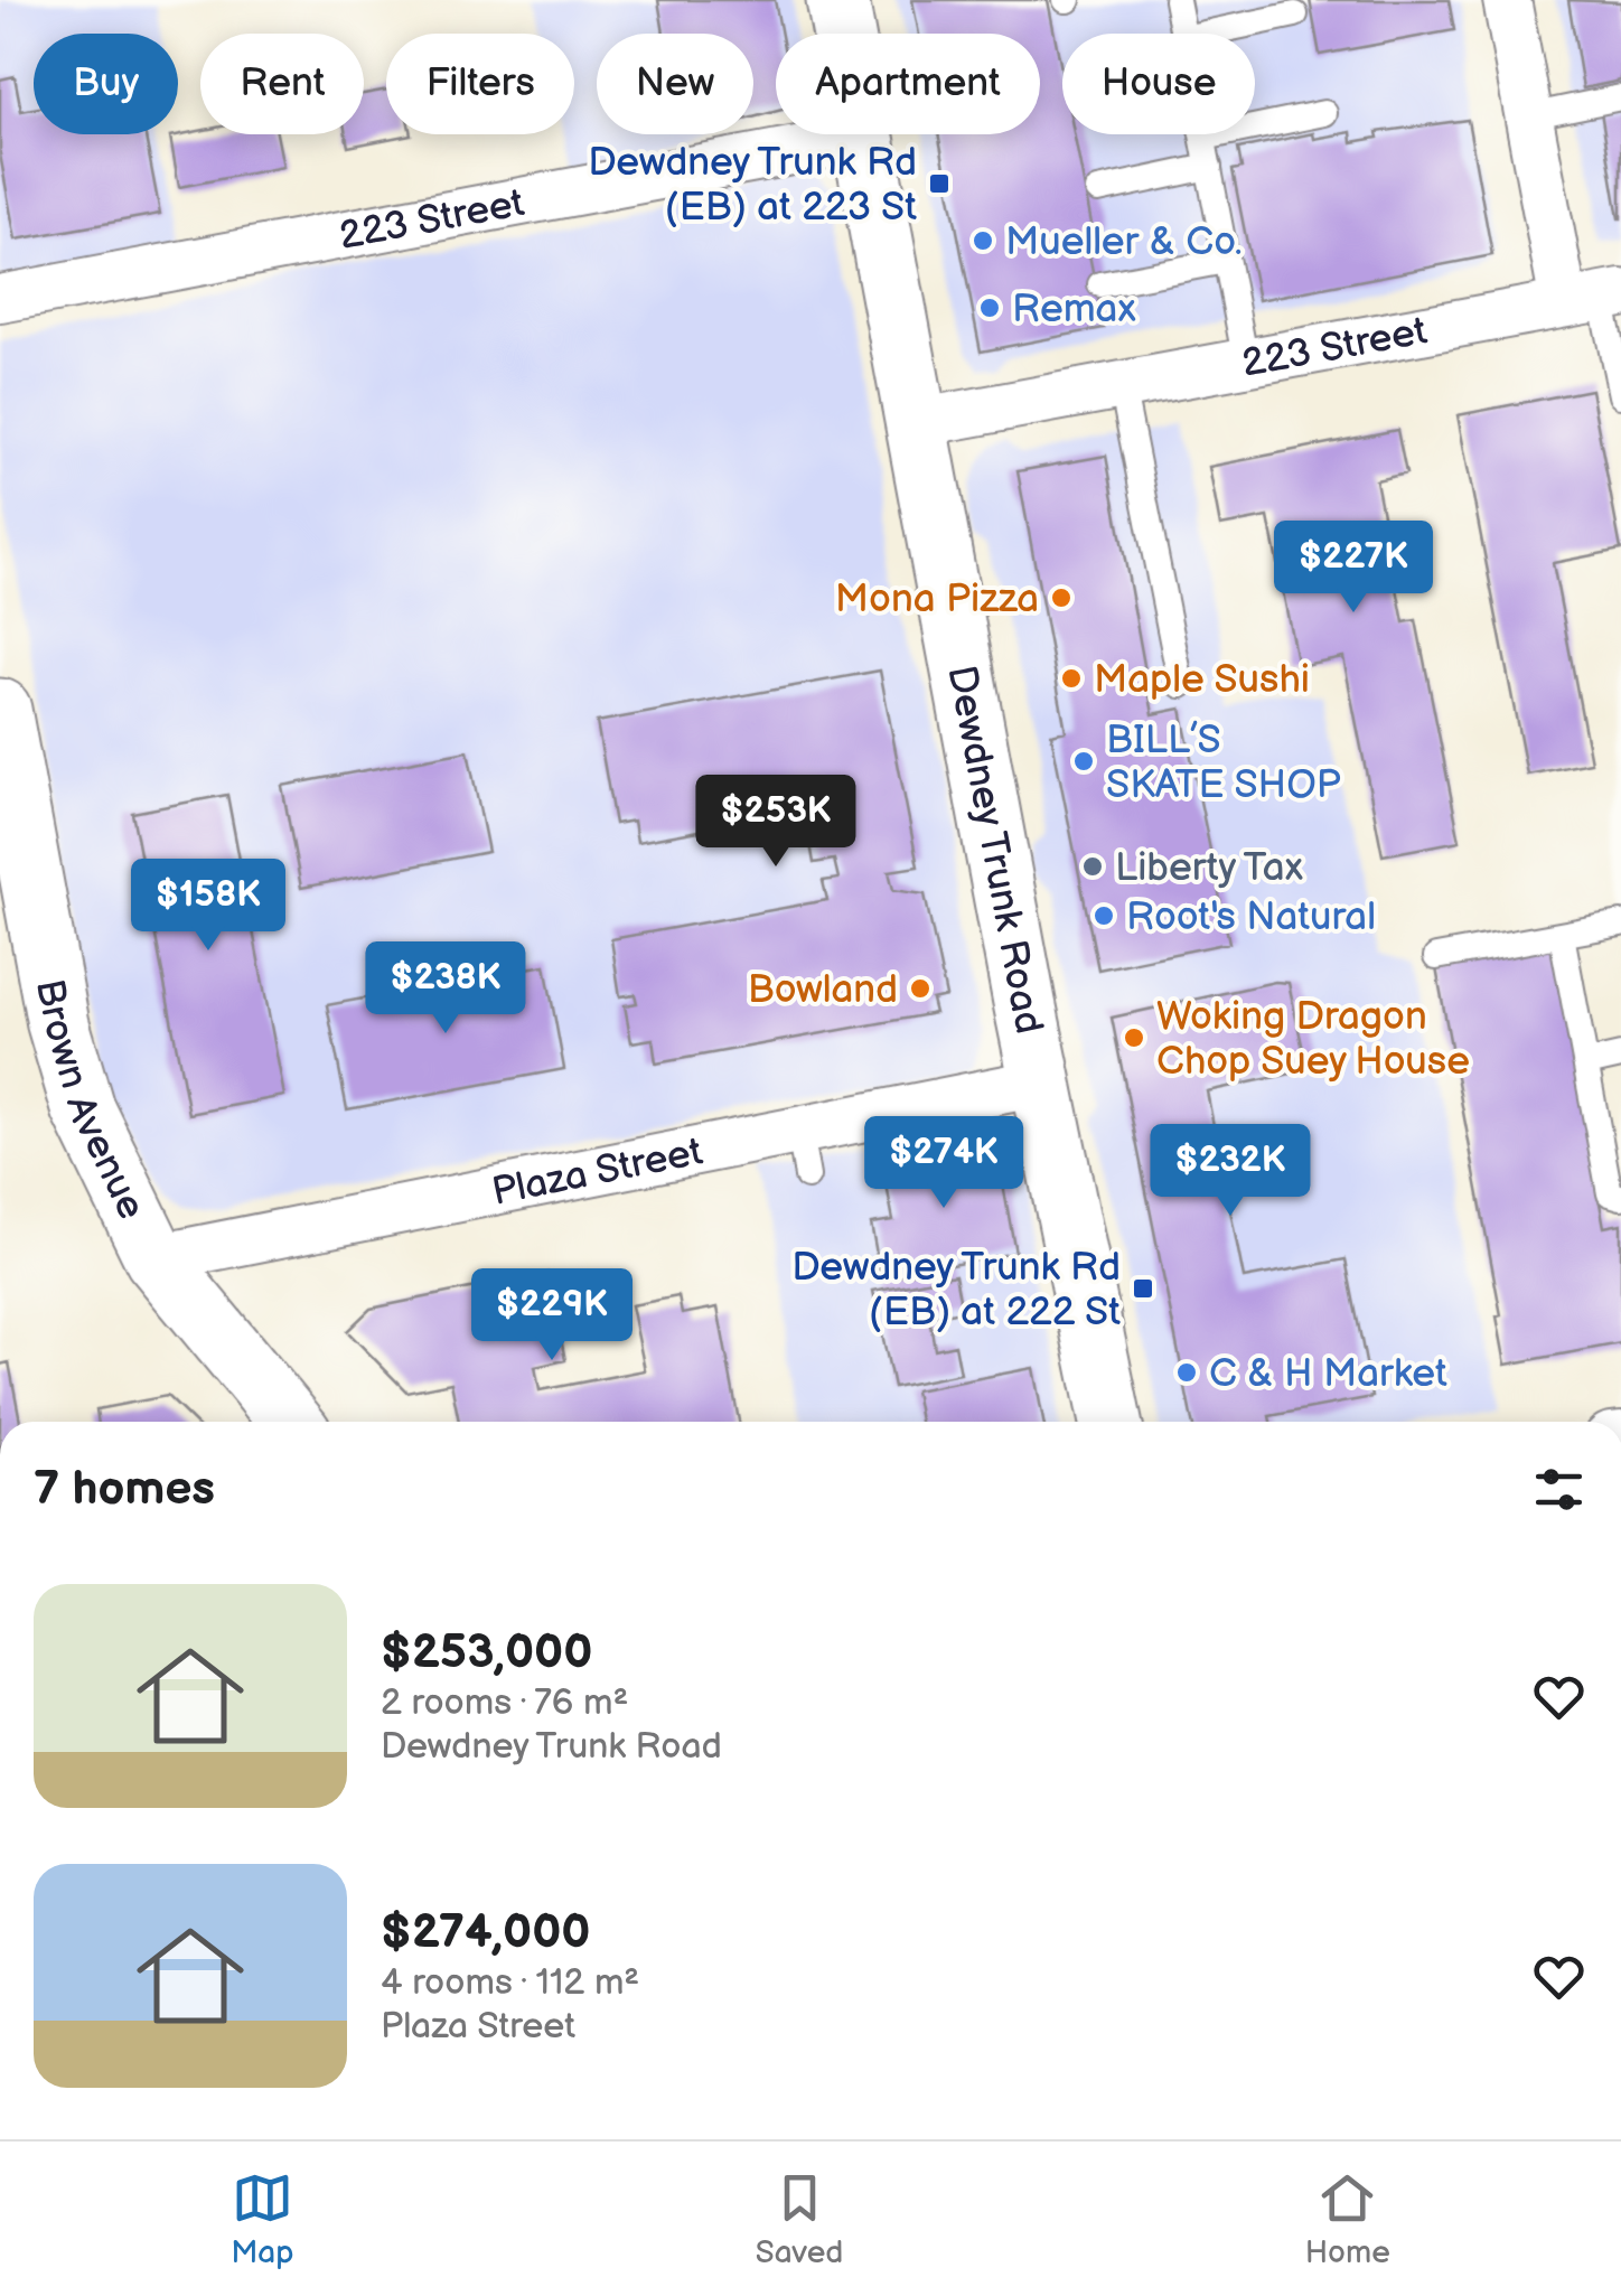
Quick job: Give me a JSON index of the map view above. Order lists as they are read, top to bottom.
{
  "streets": {
    "main road": ["Dewdney Trunk Road", "Brown Avenue"],
    "street": ["223 Street", "Plaza Street"]
  },
  "crossings": [
    ["223 Street", "Dewdney Trunk Road"],
    ["Dewdney Trunk Road", "Plaza Street"],
    ["Brown Avenue", "Plaza Street"]
  ],
  "places": {
    "transit": ["Dewdney Trunk Rd (EB) at 223 St", "Dewdney Trunk Rd (EB) at 222 St"],
    "other": [
      "Mueller & Co.",
      "Remax",
      "Mona Pizza",
      "Maple Sushi",
      "BILL’S SKATE SHOP",
      "Liberty Tax",
      "Root's Natural",
      "Bowland",
      "Woking Dragon Chop Suey House",
      "C & H Market"
    ]
  },
  "page": {
    "chip": [
      "Buy",
      "Rent",
      "Filters",
      "New",
      "Apartment",
      "House"
    ],
    "price": [
      "$227K",
      "$253K",
      "$158K",
      "$238K",
      "$274K",
      "$232K",
      "$229K"
    ],
    "heading": "7 homes",
    "list": [
      {
        "name": "$253,000",
        "note": "2 rooms · 76 m² · Dewdney Trunk Road"
      },
      {
        "name": "$274,000",
        "note": "4 rooms · 112 m² · Plaza Street"
      }
    ],
    "tabs": ["Map", "Saved", "Home"]
  }
}
